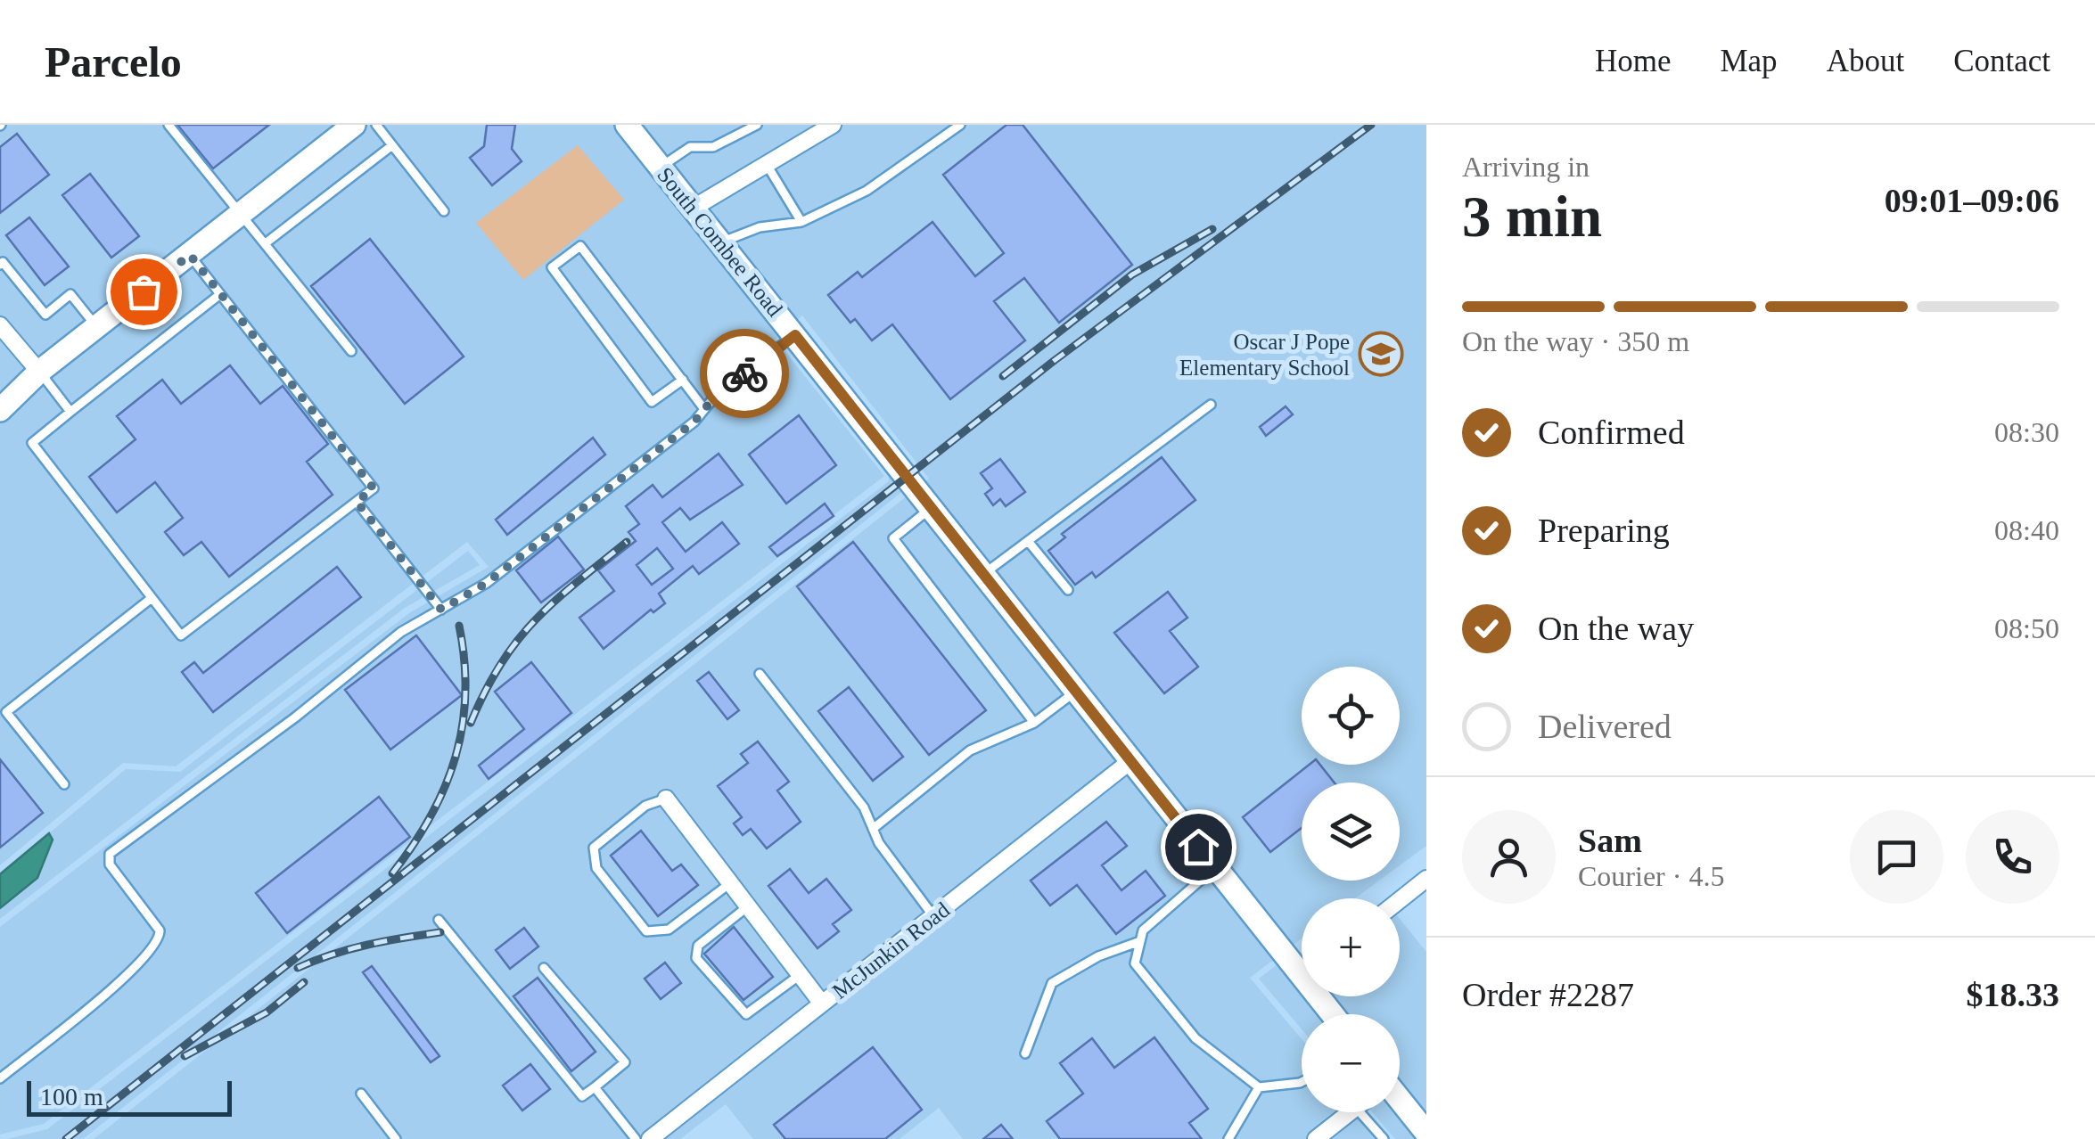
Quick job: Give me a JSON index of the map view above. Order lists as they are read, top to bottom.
{
  "streets": {
    "main road": ["South Combee Road"],
    "street": ["McJunkin Road"]
  },
  "crossings": [
    ["South Combee Road", "McJunkin Road"]
  ],
  "places": {
    "school or university": ["Oscar J Pope Elementary School"]
  },
  "scale_bar": "100 m",
  "page": {
    "header": "Parcelo",
    "nav": [
      "Home",
      "Map",
      "About",
      "Contact"
    ],
    "heading": ["3 min", "Arriving in", "09:01–09:06"],
    "panel": [
      "Sam",
      "Courier · 4.5",
      "Order #2287",
      "$18.33"
    ],
    "bar": "On the way · 350 m",
    "list": [
      ["Confirmed", "08:30"],
      ["Preparing", "08:40"],
      ["On the way", "08:50"],
      "Delivered"
    ],
    "map_buttons": ["+", "−"],
    "scale": "100 m"
  }
}
